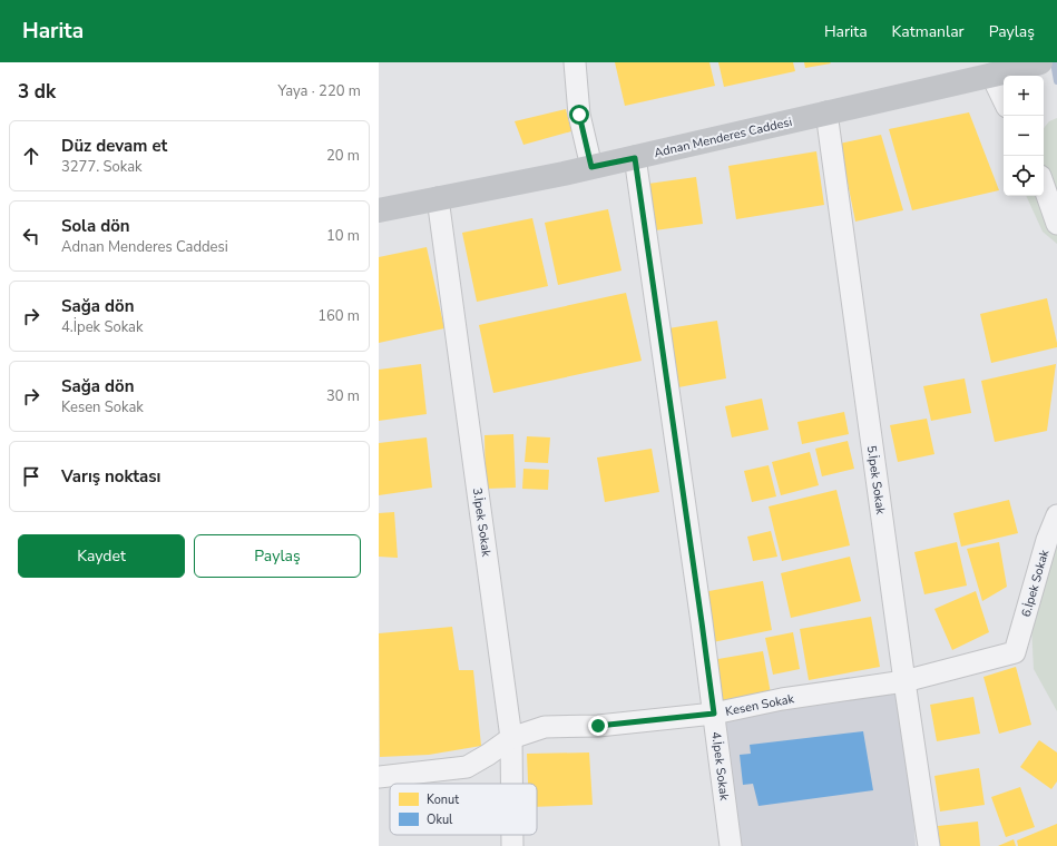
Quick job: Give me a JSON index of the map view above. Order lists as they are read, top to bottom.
{
  "streets": {
    "main road": ["Adnan Menderes Caddesi"],
    "street": [
      "5.İpek Sokak",
      "3.İpek Sokak",
      "6.İpek Sokak",
      "Kesen Sokak",
      "4.İpek Sokak"
    ]
  },
  "crossings": [
    ["Adnan Menderes Caddesi", "5.İpek Sokak"],
    ["Adnan Menderes Caddesi", "3.İpek Sokak"],
    ["Adnan Menderes Caddesi", "4.İpek Sokak"],
    ["5.İpek Sokak", "Kesen Sokak"],
    ["3.İpek Sokak", "Kesen Sokak"],
    ["6.İpek Sokak", "Kesen Sokak"],
    ["Kesen Sokak", "4.İpek Sokak"]
  ],
  "legend": ["Konut", "Okul"],
  "page": {
    "header": "Harita",
    "nav": ["Harita", "Katmanlar", "Paylaş"],
    "heading": ["3 dk", "Yaya · 220 m"],
    "map_buttons": ["+", "−"],
    "list": [
      ["Düz devam et", "3277. Sokak", "20 m"],
      ["Sola dön", "Adnan Menderes Caddesi", "10 m"],
      ["Sağa dön", "4.İpek Sokak", "160 m"],
      ["Sağa dön", "Kesen Sokak", "30 m"],
      "Varış noktası"
    ],
    "buttons": ["Kaydet", "Paylaş"]
  }
}
